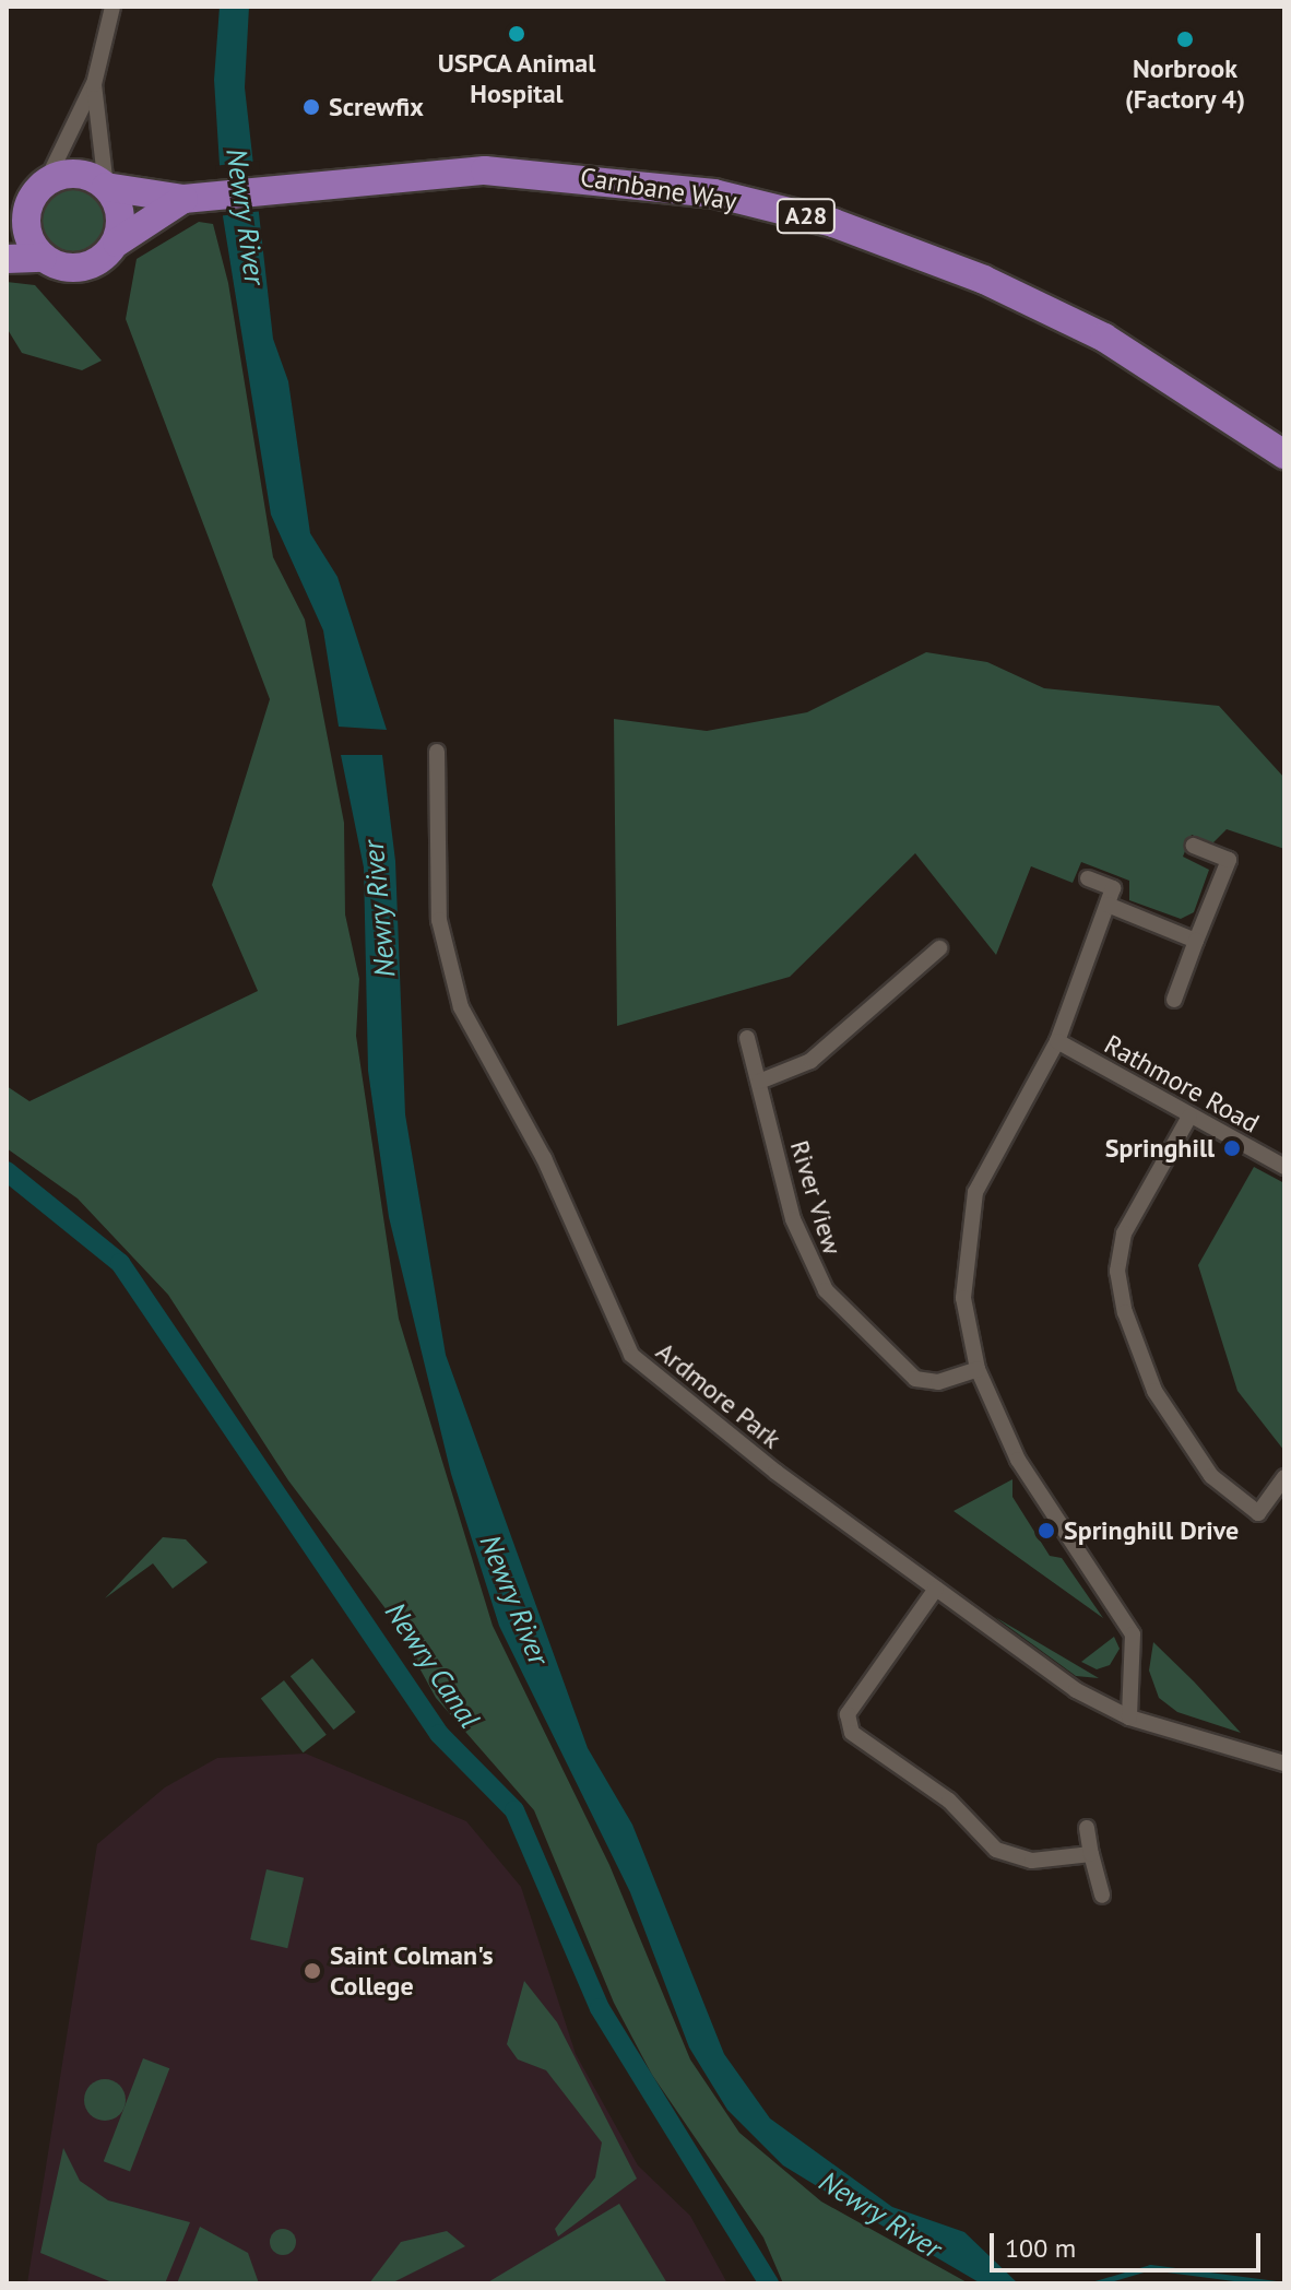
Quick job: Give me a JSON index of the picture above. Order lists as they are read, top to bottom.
{
  "streets": {
    "highway": ["Carnbane Way", "A28"],
    "street": ["Rathmore Road", "River View", "Ardmore Park"]
  },
  "water": ["Newry River", "Newry Canal"],
  "places": [
    "USPCA Animal Hospital",
    "Norbrook (Factory 4)",
    "Screwfix",
    "Springhill",
    "Springhill Drive",
    "Saint Colman's College"
  ],
  "scale_bar": "100 m"
}
